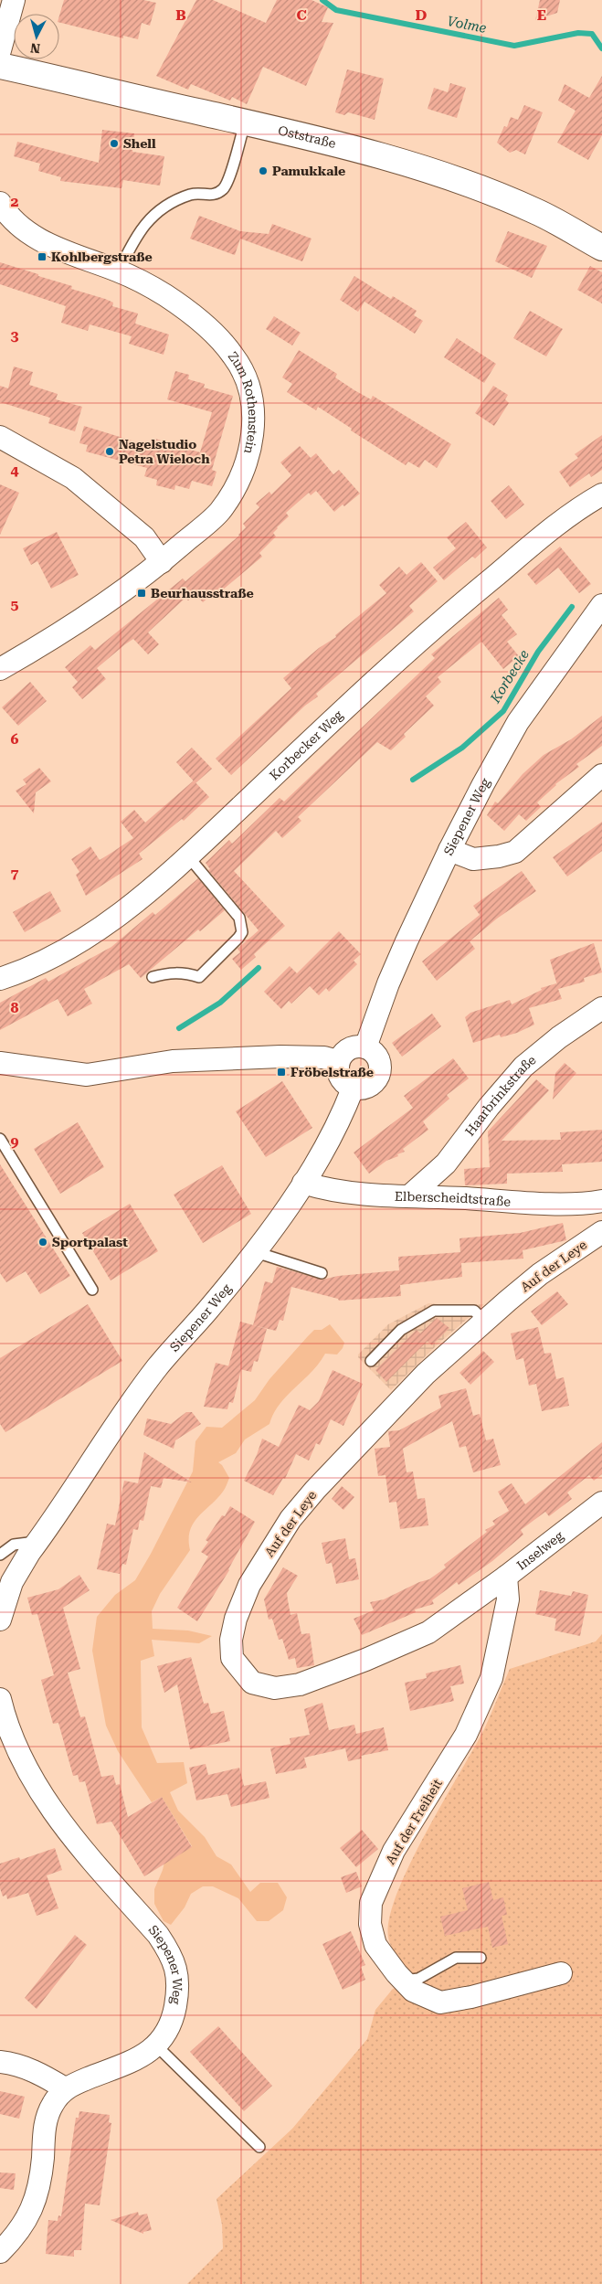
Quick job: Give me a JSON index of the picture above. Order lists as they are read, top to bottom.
{
  "streets": {
    "main road": ["Oststraße"],
    "street": [
      "Zum Rothenstein",
      "Korbecker Weg",
      "Siepener Weg",
      "Haarbrinkstraße",
      "Elberscheidtstraße",
      "Auf der Leye",
      "Inselweg",
      "Auf der Freiheit"
    ]
  },
  "crossings": [
    ["Siepener Weg", "Elberscheidtstraße"],
    ["Haarbrinkstraße", "Elberscheidtstraße"],
    ["Auf der Leye", "Inselweg"],
    ["Inselweg", "Auf der Freiheit"]
  ],
  "water": ["Volme", "Korbecke"],
  "places": {
    "other": [
      "Shell",
      "Pamukkale",
      "Nagelstudio Petra Wieloch",
      "Sportpalast"
    ],
    "transit": ["Kohlbergstraße", "Beurhausstraße", "Fröbelstraße"]
  },
  "north": "bottom",
  "grid": {
    "columns": [
      "B",
      "C",
      "D",
      "E"
    ],
    "rows": [
      "2",
      "3",
      "4",
      "5",
      "6",
      "7",
      "8",
      "9"
    ]
  }
}
